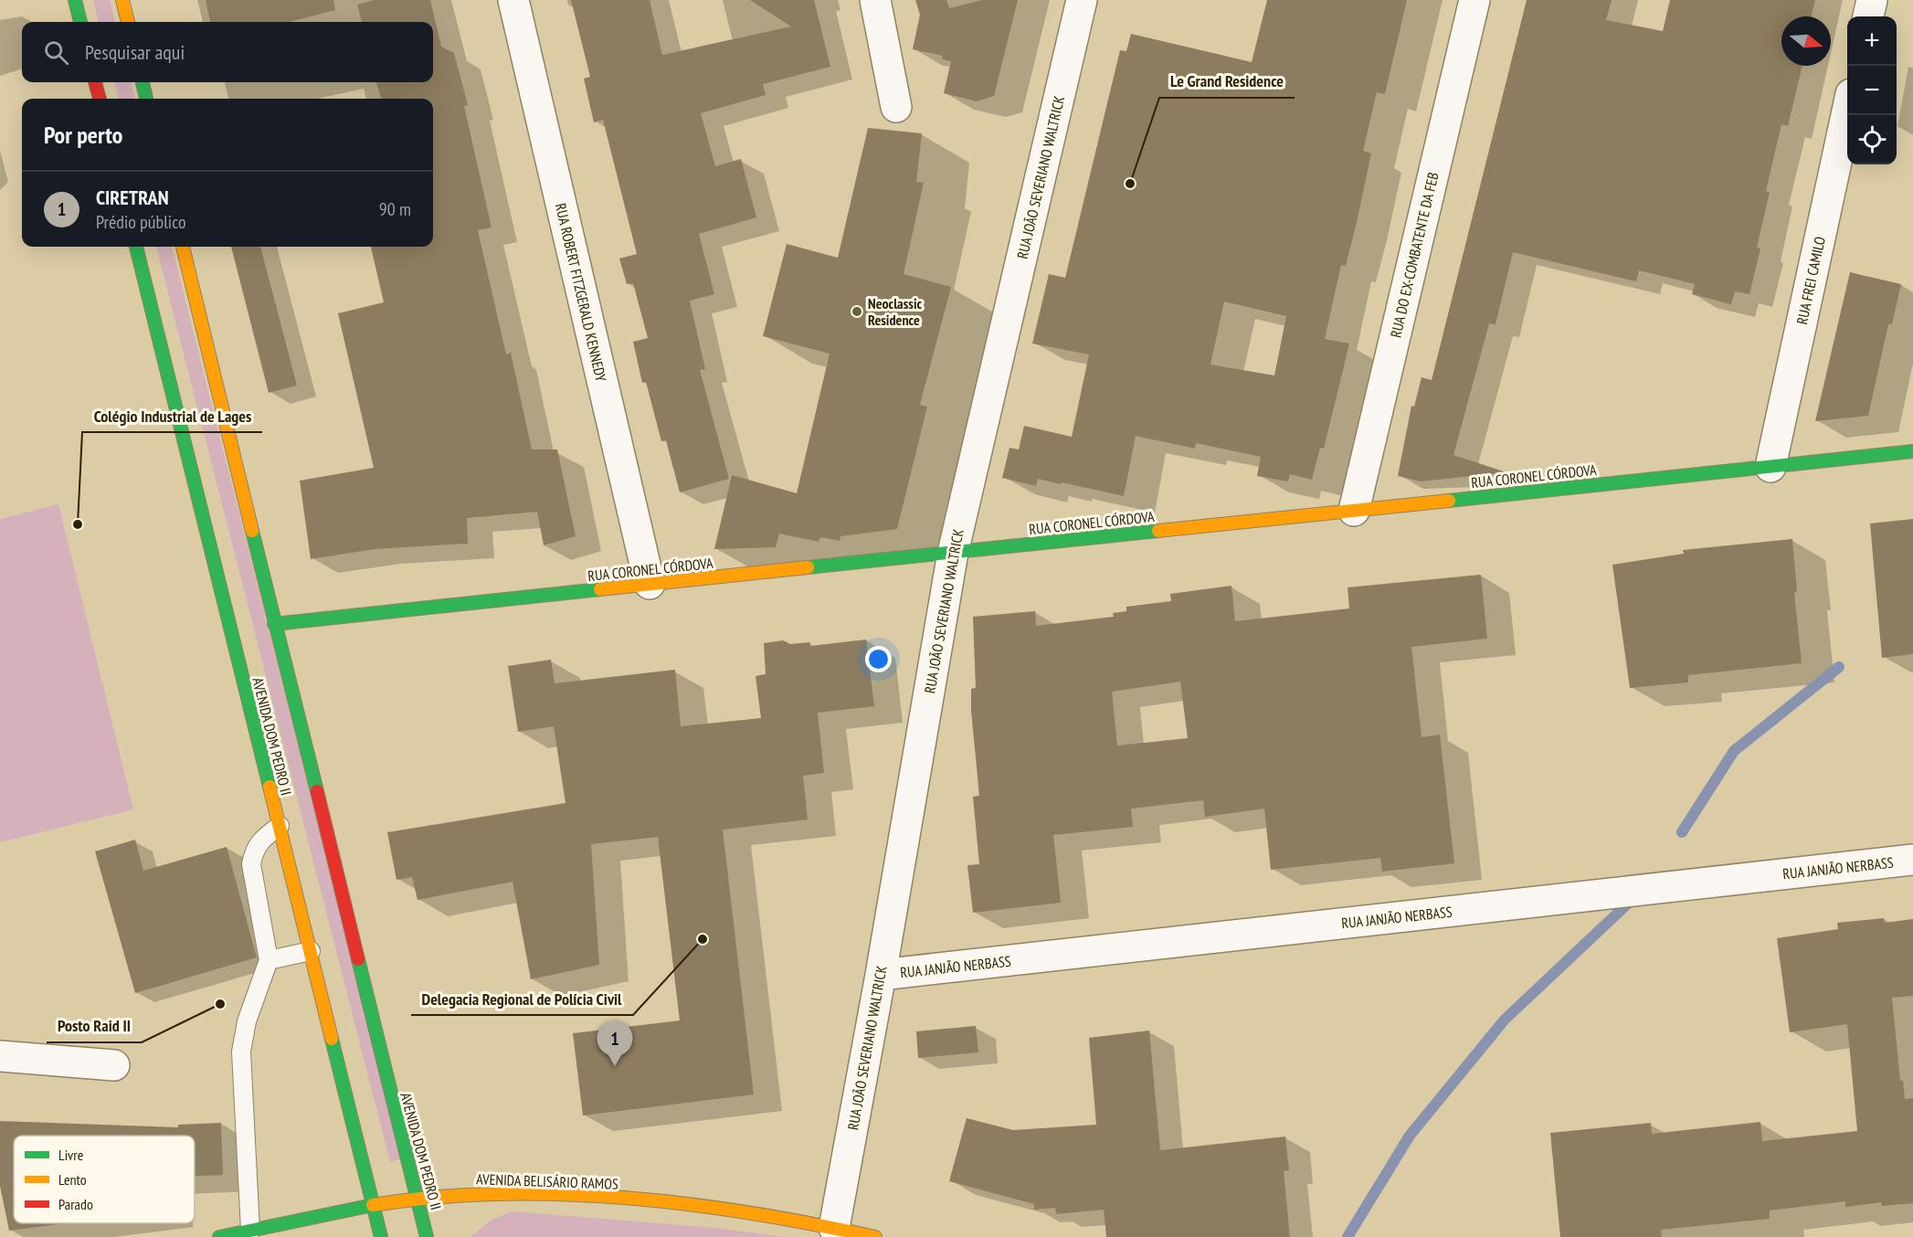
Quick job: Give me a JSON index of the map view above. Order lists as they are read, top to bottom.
{
  "streets": {
    "main road": ["RUA CORONEL CÓRDOVA", "AVENIDA DOM PEDRO II", "AVENIDA BELISÁRIO RAMOS"],
    "street": [
      "RUA JOÃO SEVERIANO WALTRICK",
      "RUA DO EX-COMBATENTE DA FEB",
      "RUA FREI CAMILO",
      "RUA ROBERT FITZGERALD KENNEDY",
      "RUA JANJÃO NERBASS"
    ]
  },
  "crossings": [
    ["RUA JOÃO SEVERIANO WALTRICK", "RUA CORONEL CÓRDOVA"],
    ["RUA JOÃO SEVERIANO WALTRICK", "RUA JANJÃO NERBASS"],
    ["RUA JOÃO SEVERIANO WALTRICK", "AVENIDA BELISÁRIO RAMOS"],
    ["RUA DO EX-COMBATENTE DA FEB", "RUA CORONEL CÓRDOVA"],
    ["RUA FREI CAMILO", "RUA CORONEL CÓRDOVA"],
    ["RUA ROBERT FITZGERALD KENNEDY", "RUA CORONEL CÓRDOVA"],
    ["RUA CORONEL CÓRDOVA", "AVENIDA DOM PEDRO II"],
    ["AVENIDA DOM PEDRO II", "AVENIDA BELISÁRIO RAMOS"]
  ],
  "places": [
    "Le Grand Residence",
    "Neoclassic Residence",
    "Colégio Industrial de Lages",
    "Delegacia Regional de Polícia Civil",
    "Posto Raid II"
  ],
  "legend": ["Livre", "Lento", "Parado"],
  "north": "right",
  "page": {
    "map_buttons": ["+", "−"],
    "search": "Pesquisar aqui",
    "heading": "Por perto",
    "list": [
      {
        "mark": "1",
        "name": "CIRETRAN",
        "note": "Prédio público",
        "value": "90 m"
      }
    ],
    "pins": "1"
  }
}
